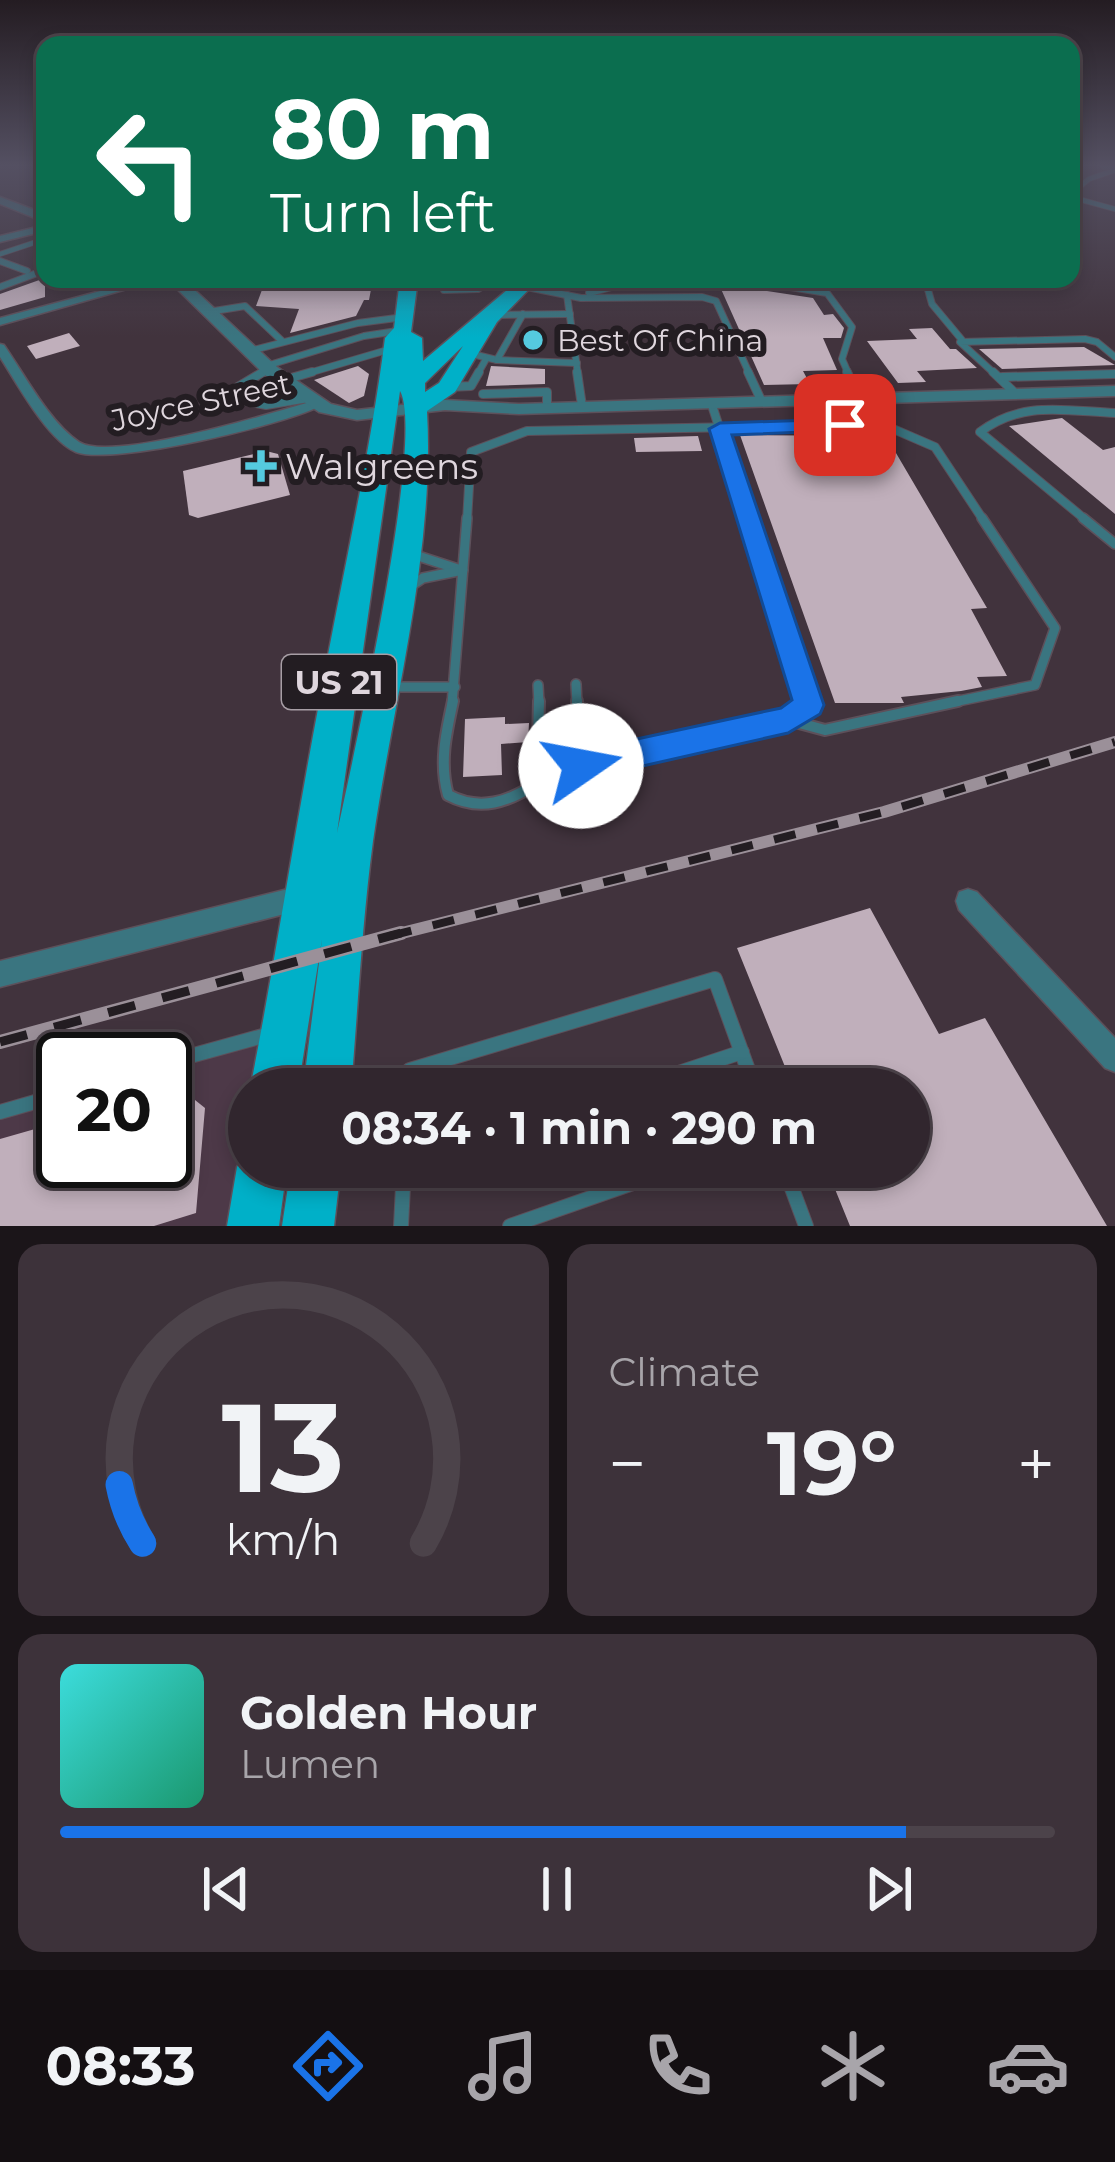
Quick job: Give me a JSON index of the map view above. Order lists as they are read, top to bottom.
{
  "streets": {
    "main road": ["US 21"],
    "street": ["Joyce Street"]
  },
  "places": {
    "other": ["Best Of China"],
    "health": ["Walgreens"]
  },
  "page": {
    "turn": ["80 m", "Turn left"],
    "limit": "20",
    "trip": "08:34 · 1 min · 290 m",
    "tile": "Climate",
    "heat": ["−", "19°", "+"],
    "song": ["Golden Hour", "Lumen"],
    "tabs": "08:33",
    "gauge": ["13", "km/h"]
  }
}
